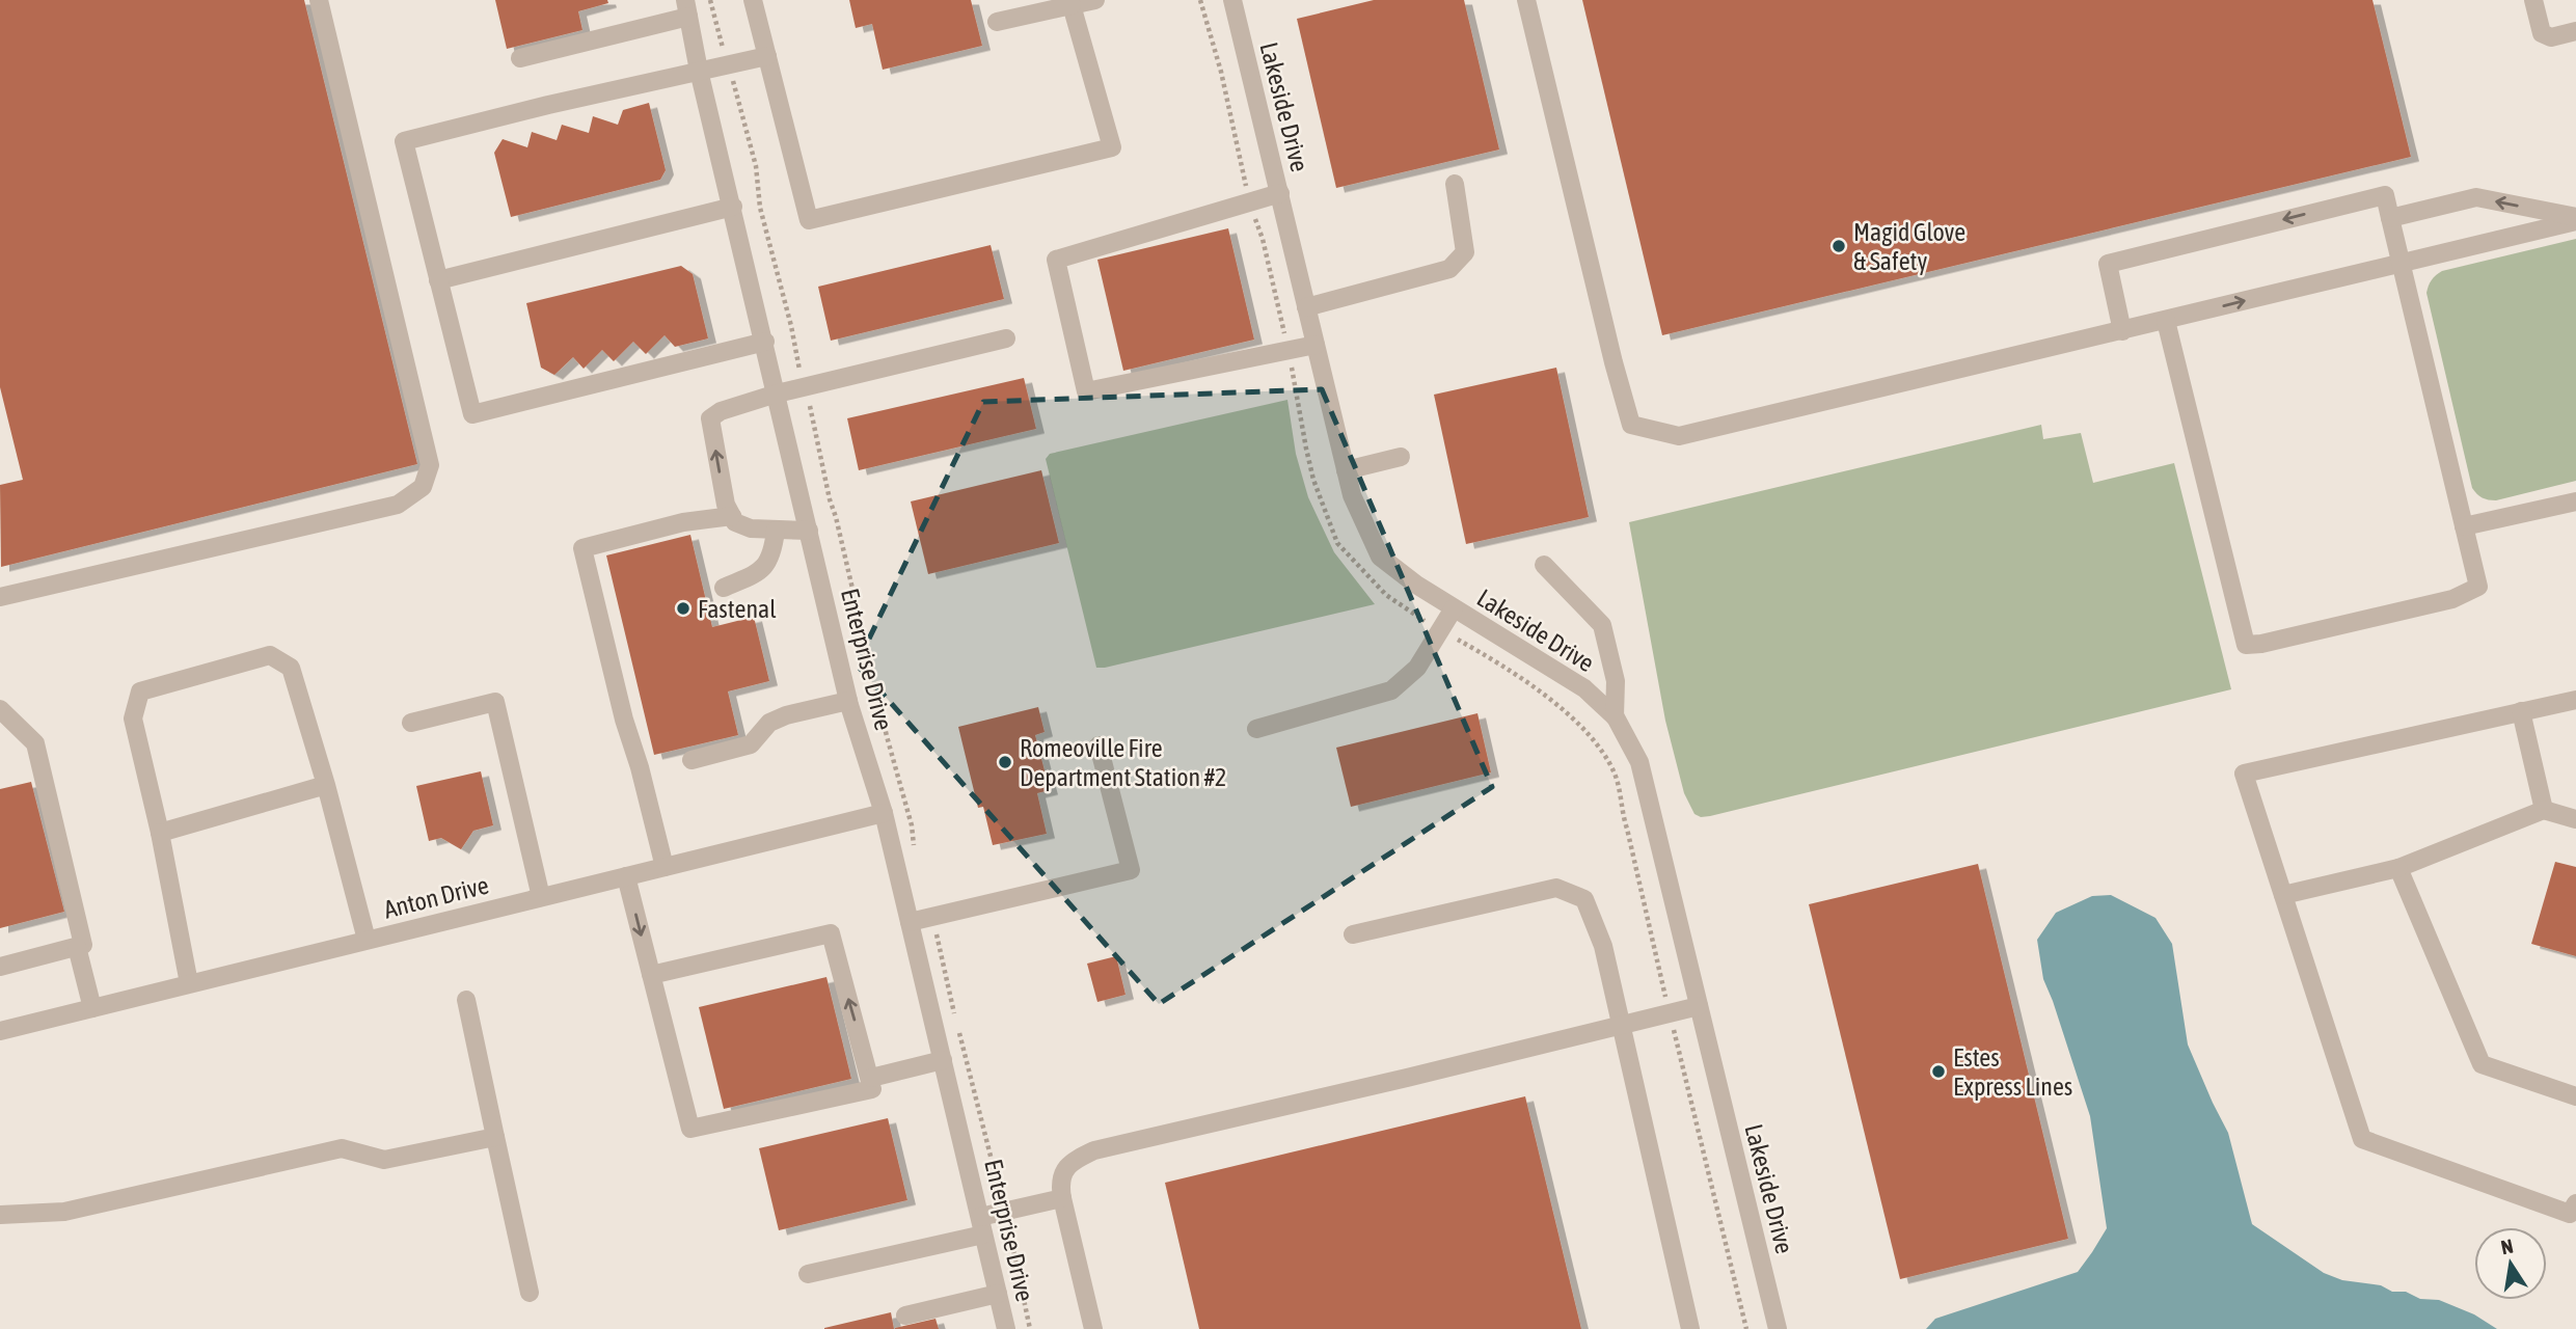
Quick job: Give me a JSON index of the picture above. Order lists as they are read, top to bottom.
{
  "streets": {
    "street": ["Lakeside Drive", "Enterprise Drive", "Anton Drive"]
  },
  "crossings": [
    ["Enterprise Drive", "Anton Drive"]
  ],
  "places": [
    "Magid Glove & Safety",
    "Fastenal",
    "Romeoville Fire Department Station #2",
    "Estes Express Lines"
  ],
  "north": "top"
}
